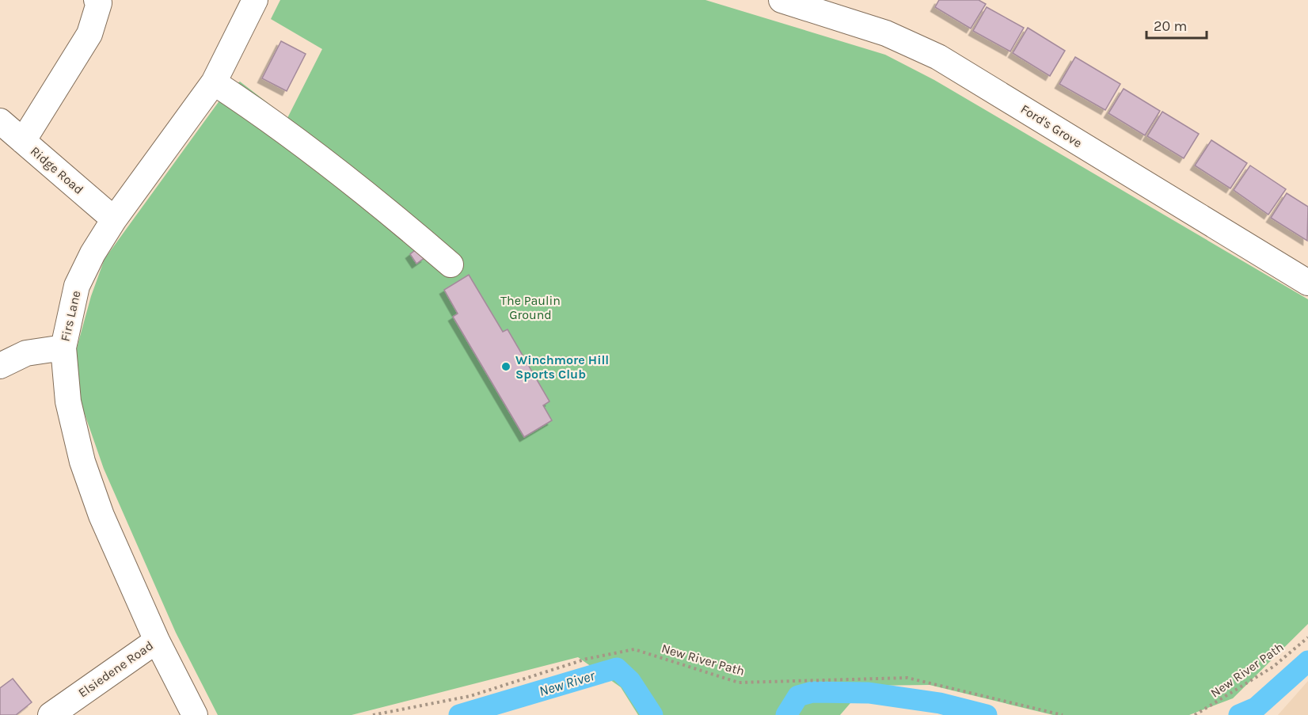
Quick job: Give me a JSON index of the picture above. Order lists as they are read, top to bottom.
{
  "streets": {
    "street": [
      "Ford's Grove",
      "Ridge Road",
      "Firs Lane",
      "Elsiedene Road"
    ],
    "path": ["New River Path"]
  },
  "crossings": [
    ["Ridge Road", "Firs Lane"],
    ["Firs Lane", "Elsiedene Road"]
  ],
  "water": ["New River"],
  "parks": ["The Paulin Ground"],
  "places": ["Winchmore Hill Sports Club"],
  "scale_bar": "20 m"
}
